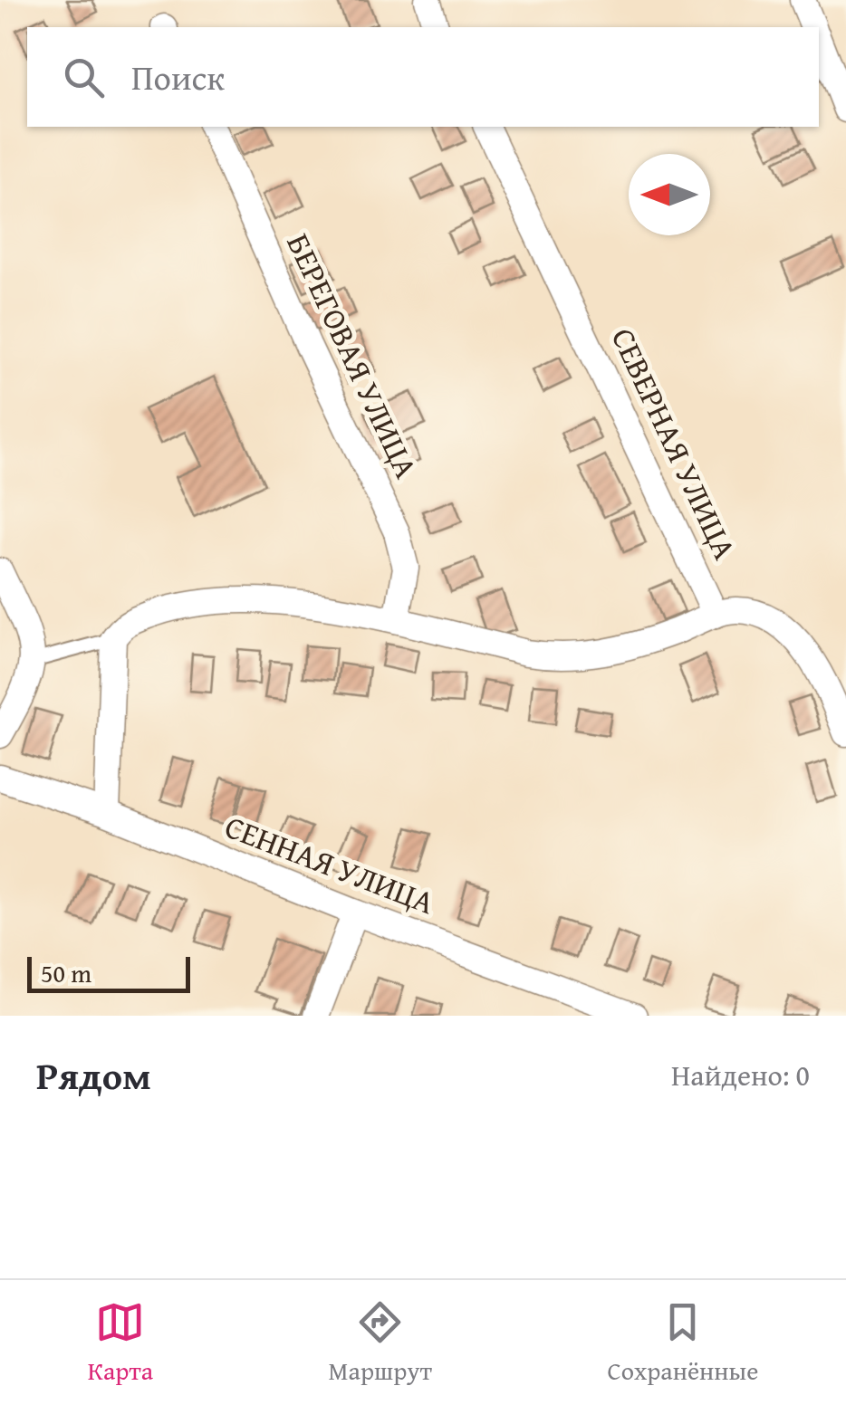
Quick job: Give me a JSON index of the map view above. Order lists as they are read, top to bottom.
{
  "streets": {
    "street": ["БЕРЕГОВАЯ УЛИЦА", "СЕВЕРНАЯ УЛИЦА", "СЕННАЯ УЛИЦА"]
  },
  "scale_bar": "50 m",
  "north": "left",
  "page": {
    "search": "Поиск",
    "scale": "50 m",
    "heading": ["Рядом", "Найдено: 0"],
    "nav": ["Карта", "Маршрут", "Сохранённые"]
  }
}
